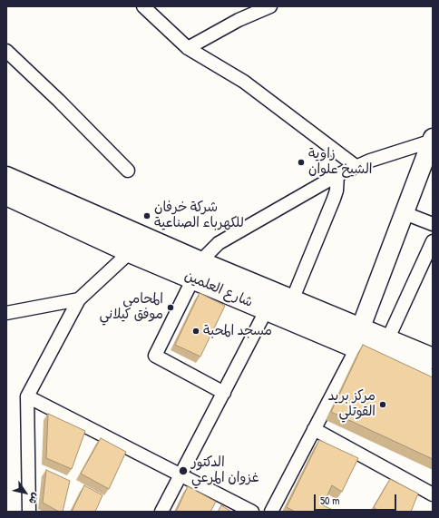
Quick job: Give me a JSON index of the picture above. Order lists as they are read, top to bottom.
{
  "streets": {
    "main road": ["شارع العلمين"]
  },
  "places": [
    "زاوية الشيخ علوان",
    "شركة خرفان للكهرباء الصناعية",
    "المحامي موفق كيلاني",
    "مسجد المحبة",
    "مركز بريد القوتلي",
    "الدكتور غزوان المرعي"
  ],
  "scale_bar": "50 m",
  "north": "bottom right"
}
